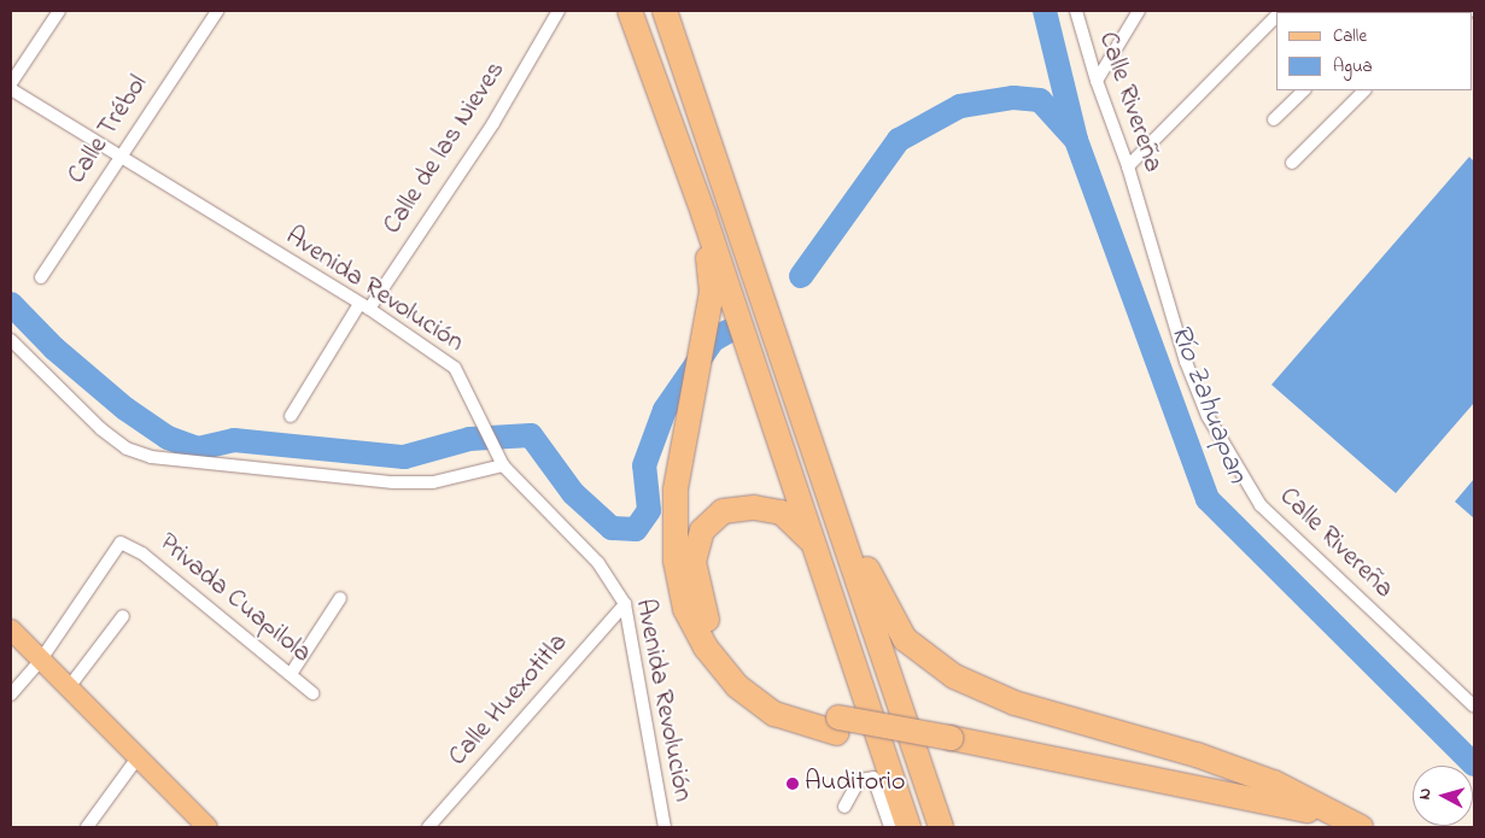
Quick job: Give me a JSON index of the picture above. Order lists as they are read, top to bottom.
{
  "streets": {
    "street": [
      "Calle Rivereña",
      "Calle Trébol",
      "Calle de las Nieves",
      "Avenida Revolución",
      "Privada Cuapilola",
      "Calle Huexotitla"
    ]
  },
  "crossings": [
    ["Calle Trébol", "Avenida Revolución"],
    ["Calle de las Nieves", "Avenida Revolución"],
    ["Avenida Revolución", "Calle Huexotitla"]
  ],
  "water": ["Río Zahuapan"],
  "places": ["Auditorio"],
  "legend": ["Calle", "Agua"],
  "north": "left"
}
